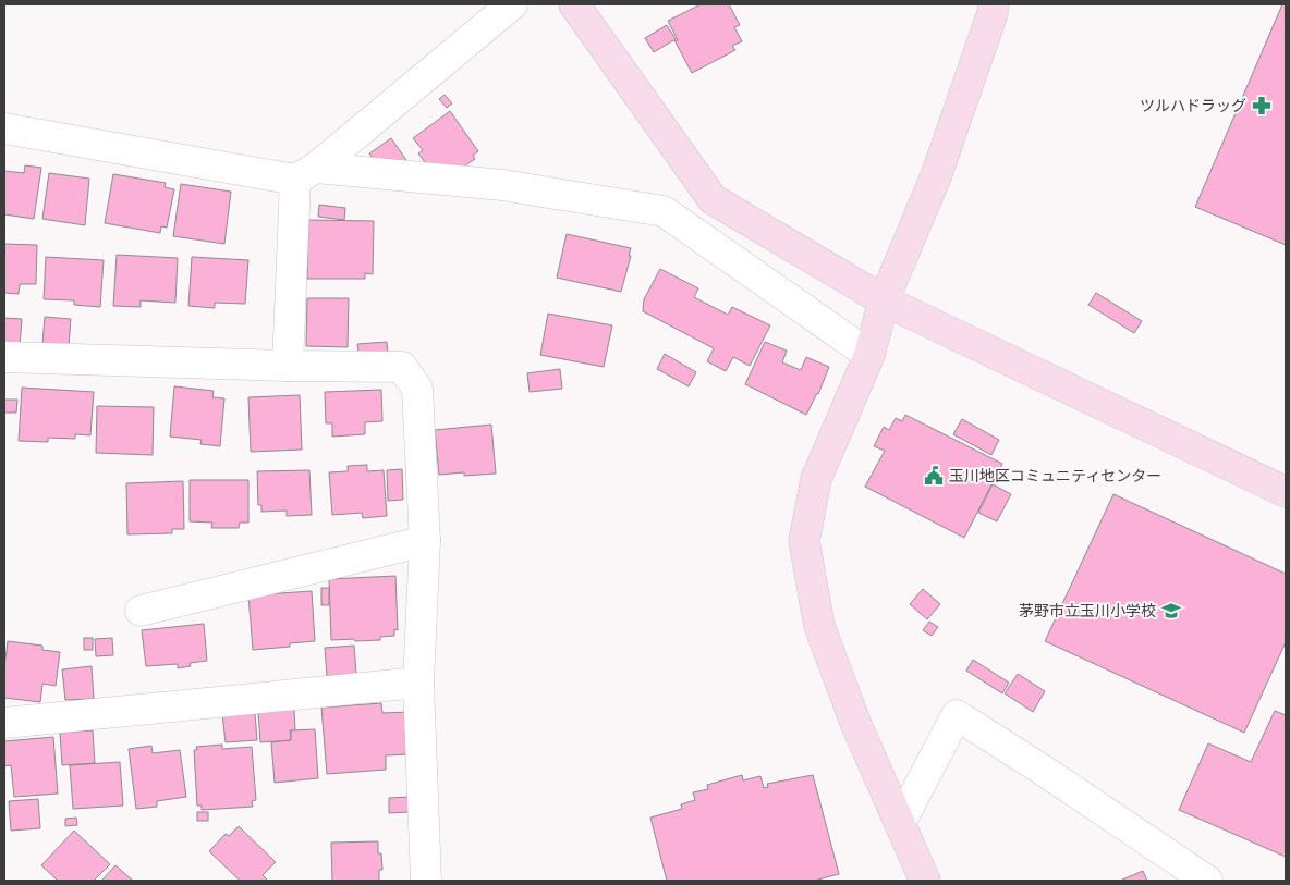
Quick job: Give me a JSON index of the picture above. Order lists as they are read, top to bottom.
{
  "places": {
    "pharmacy": ["ツルハドラッグ"],
    "public building": ["玉川地区コミュニティセンター"],
    "school or university": ["茅野市立玉川小学校"]
  }
}
